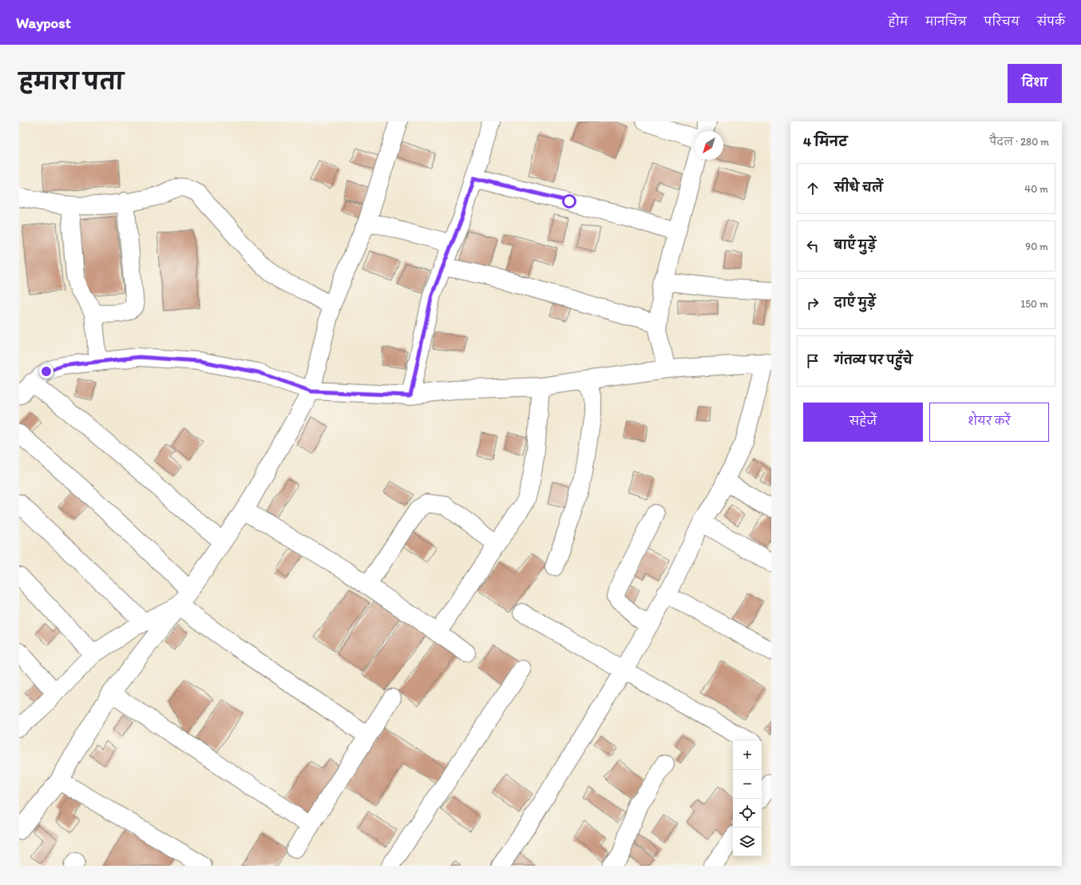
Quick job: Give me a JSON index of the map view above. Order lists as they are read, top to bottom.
{
  "north": "bottom left",
  "page": {
    "header": "Waypost",
    "nav": [
      "होम",
      "मानचित्र",
      "परिचय",
      "संपर्क"
    ],
    "title": "हमारा पता",
    "buttons": [
      "दिशा",
      ["सहेजें", "शेयर करें"]
    ],
    "heading": ["4 मिनट", "पैदल · 280 m"],
    "list": [
      ["सीधे चलें", "40 m"],
      ["बाएँ मुड़ें", "90 m"],
      ["दाएँ मुड़ें", "150 m"],
      "गंतव्य पर पहुँचे"
    ],
    "map_buttons": ["+", "−"]
  }
}
